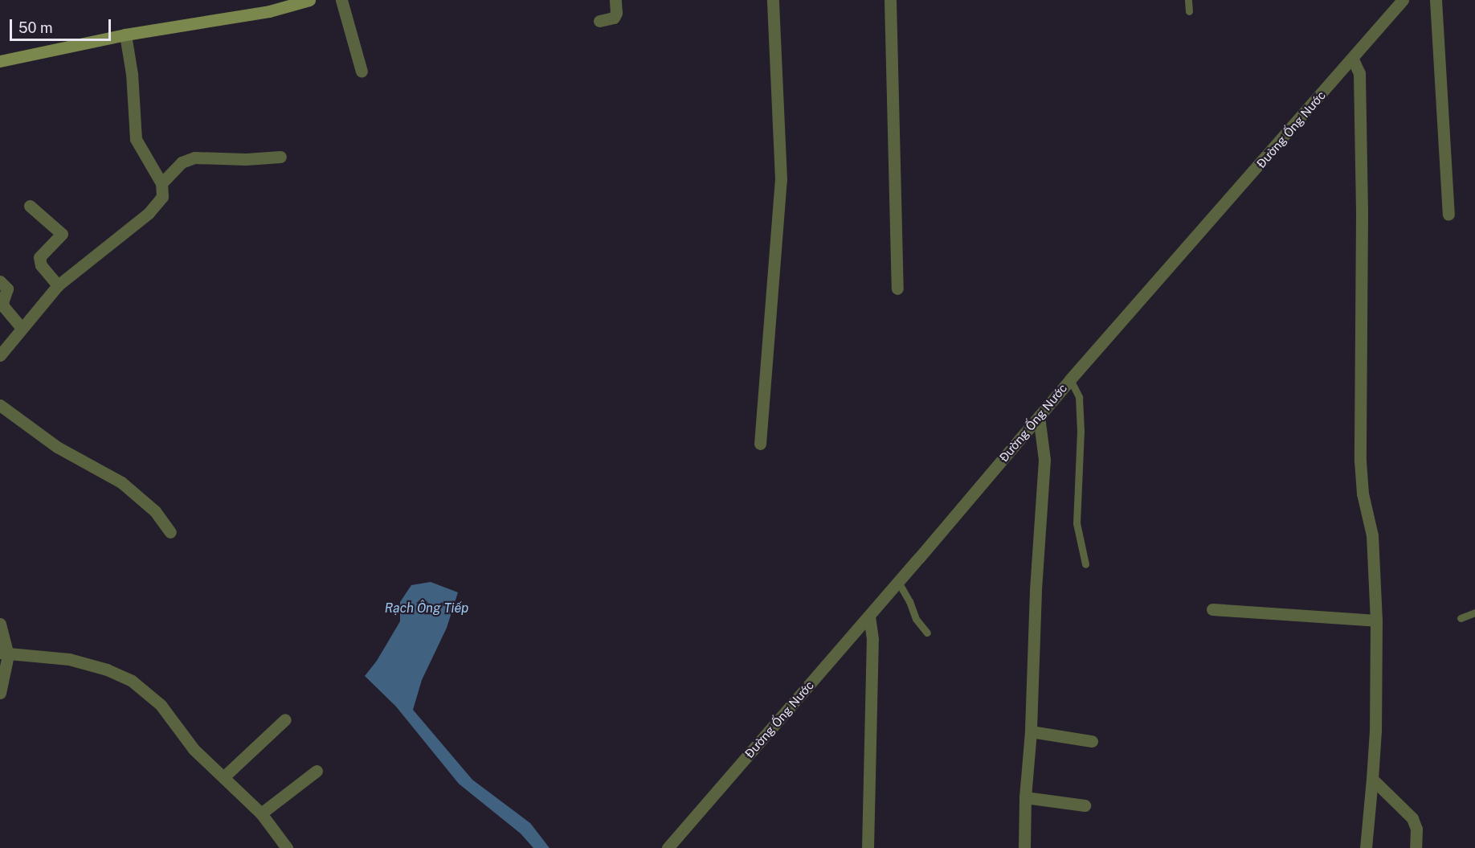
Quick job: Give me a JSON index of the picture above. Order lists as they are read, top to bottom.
{
  "streets": {
    "street": ["Đường Ống Nước"]
  },
  "water": ["Rạch Ông Tiếp"],
  "scale_bar": "50 m"
}
